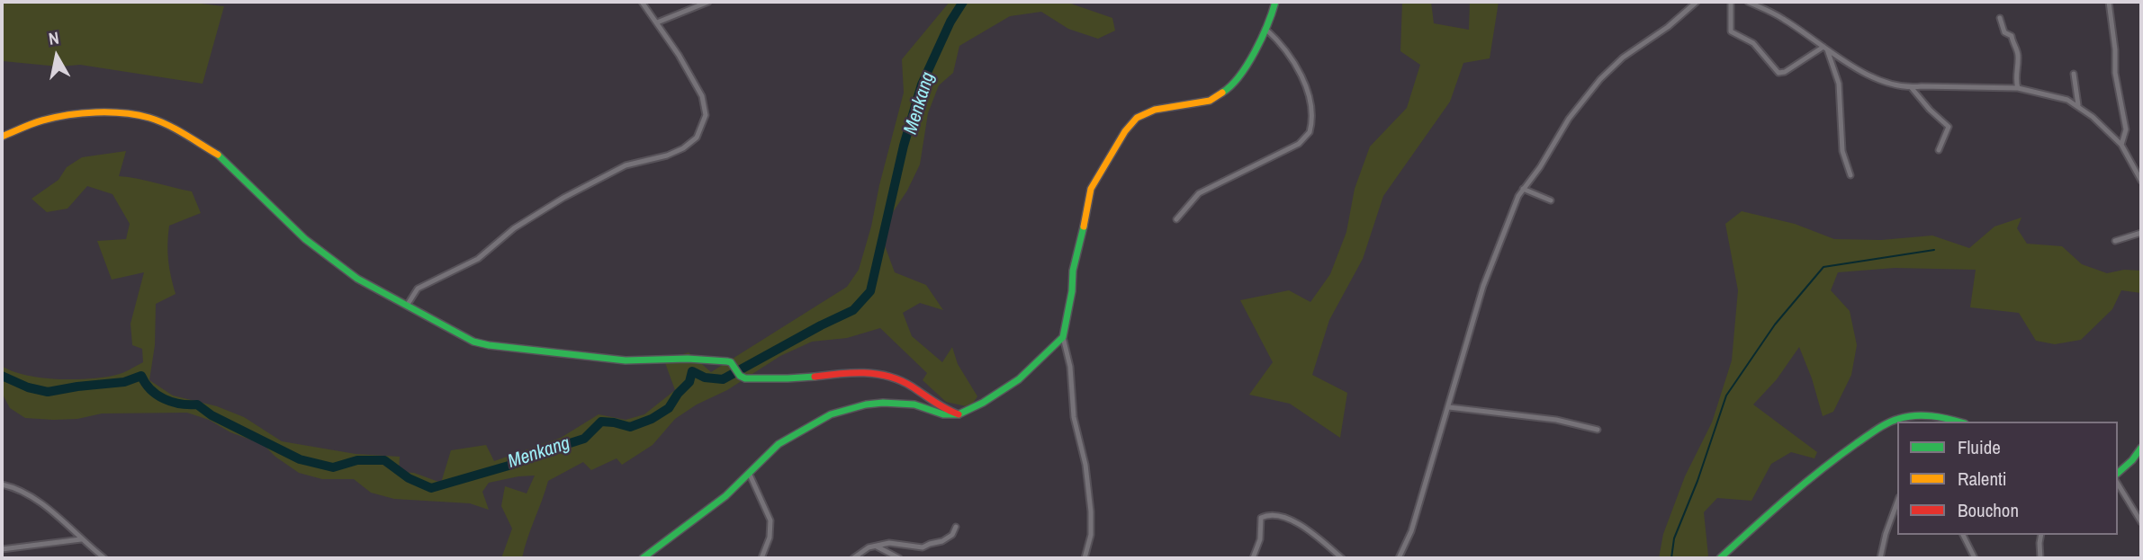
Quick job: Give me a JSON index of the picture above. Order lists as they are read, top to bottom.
{
  "water": ["Menkang"],
  "legend": ["Fluide", "Ralenti", "Bouchon"],
  "north": "top"
}
